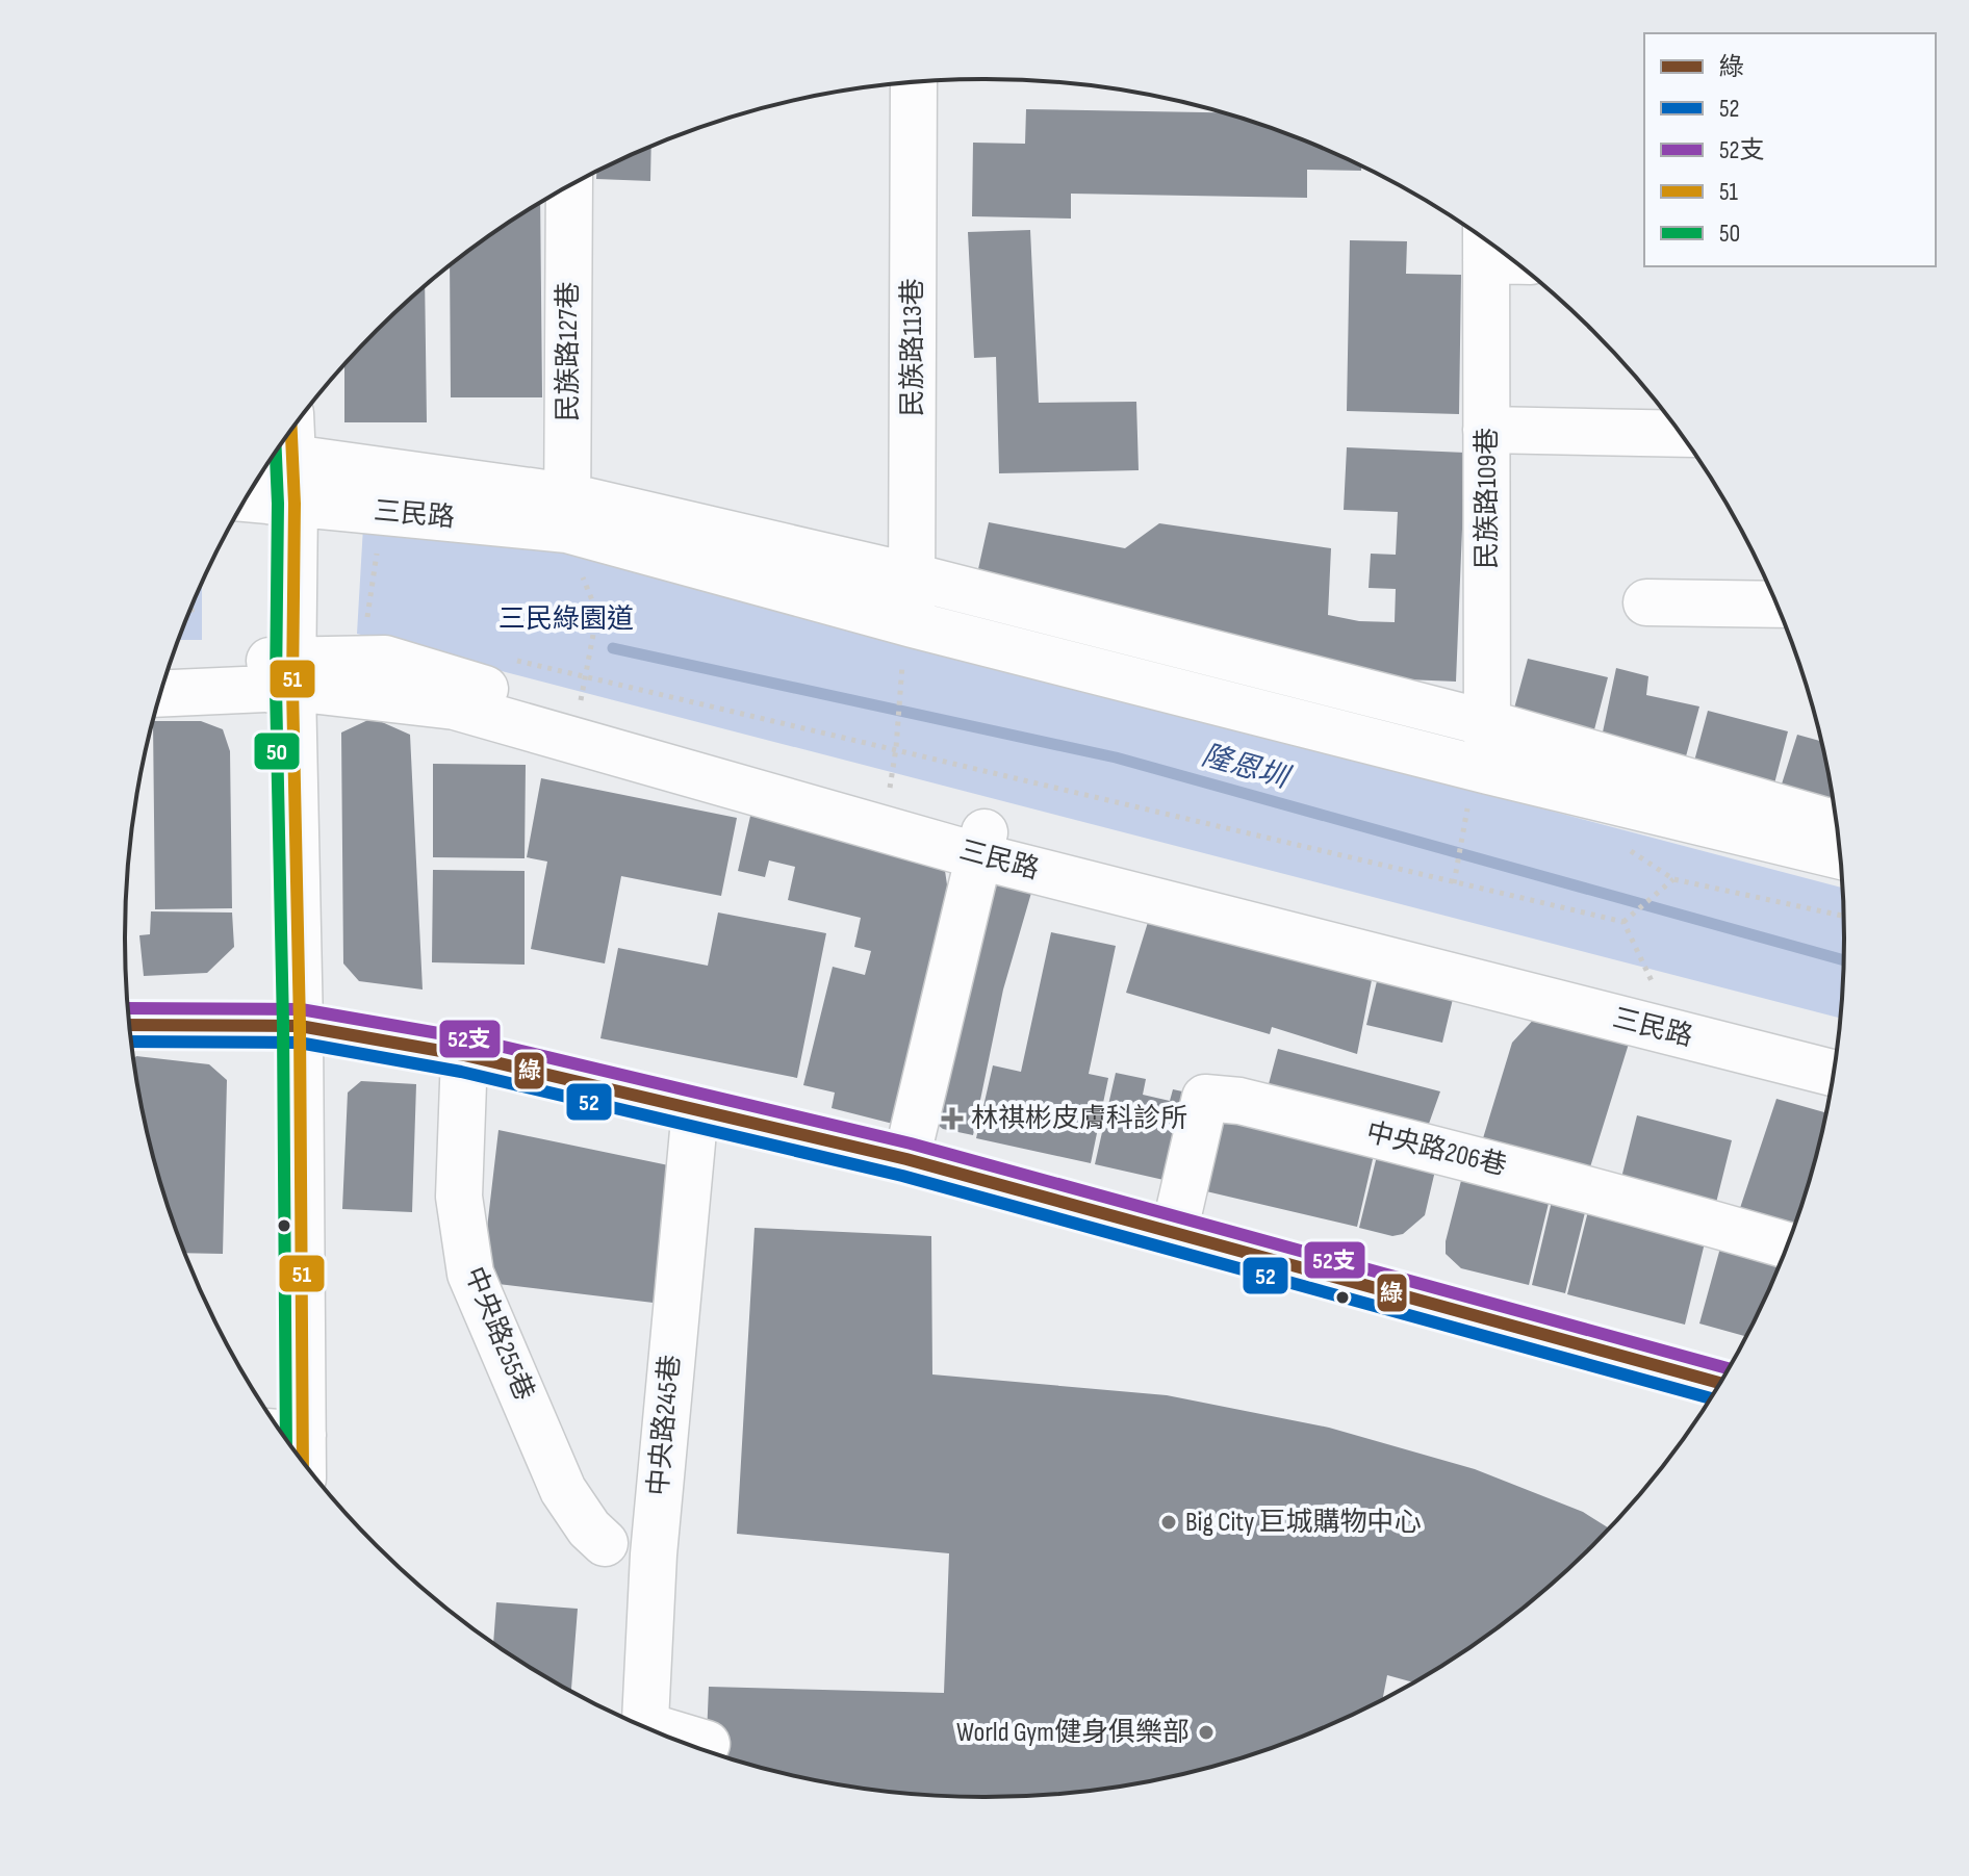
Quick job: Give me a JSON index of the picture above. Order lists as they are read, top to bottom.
{
  "streets": {
    "street": [
      "民族路113巷",
      "民族路127巷",
      "民族路109巷",
      "三民路",
      "中央路206巷",
      "中央路255巷",
      "中央路245巷"
    ]
  },
  "crossings": [
    ["民族路113巷", "三民路"],
    ["民族路127巷", "三民路"],
    ["民族路109巷", "三民路"]
  ],
  "water": ["隆恩圳"],
  "parks": ["三民綠園道"],
  "places": {
    "health": ["林祺彬皮膚科診所"],
    "other": ["Big City 巨城購物中心", "World Gym健身俱樂部"]
  },
  "lines": [
    "transit line 51",
    "transit line 50",
    "transit line 52支",
    "transit line 綠",
    "transit line 52"
  ],
  "legend": [
    "綠",
    "52",
    "52支",
    "51",
    "50"
  ]
}
